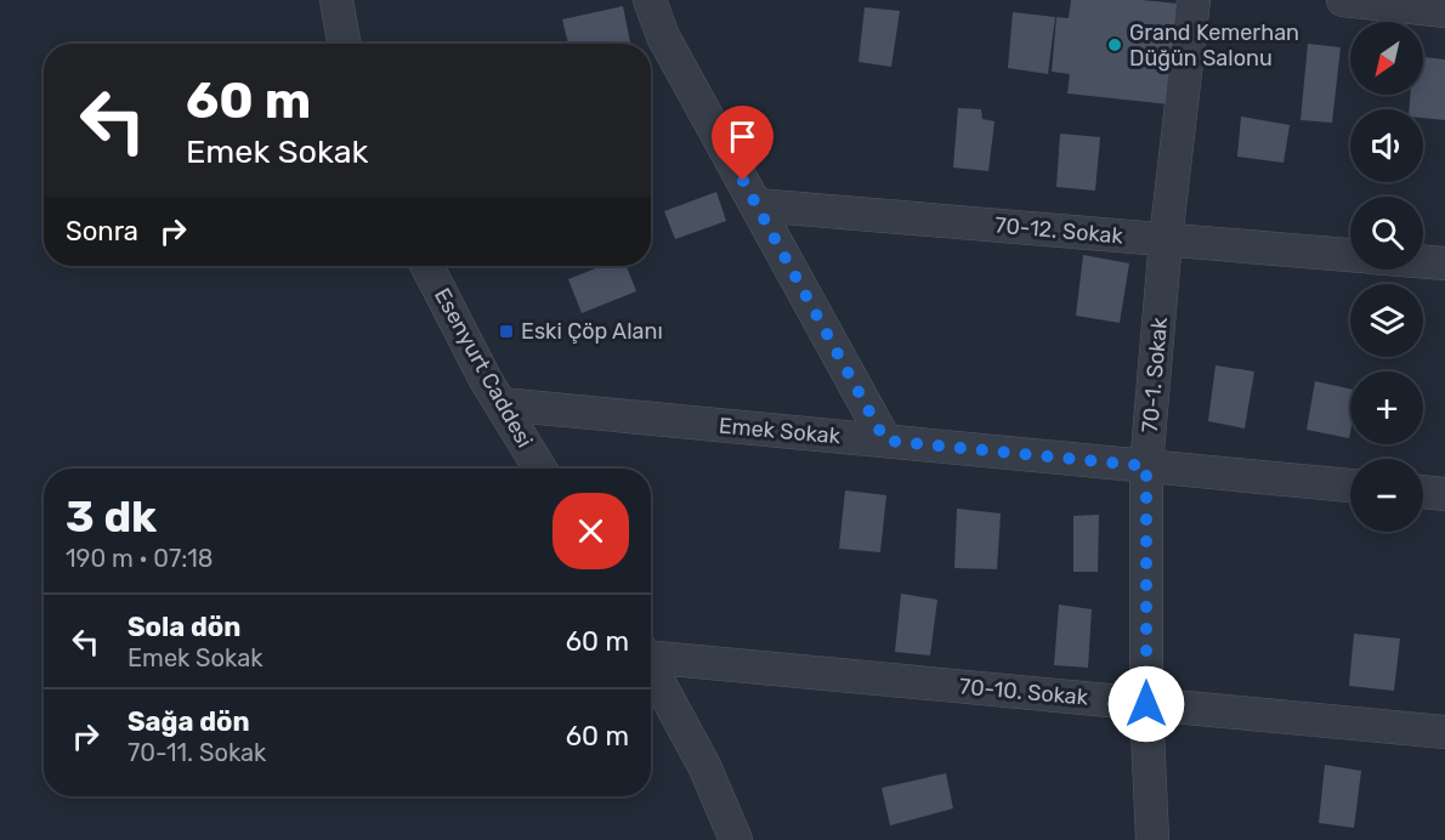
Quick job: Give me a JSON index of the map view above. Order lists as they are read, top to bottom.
{
  "streets": {
    "street": [
      "70-12. Sokak",
      "Esenyurt Caddesi",
      "70-1. Sokak",
      "Emek Sokak",
      "70-10. Sokak"
    ]
  },
  "crossings": [
    ["70-12. Sokak", "70-1. Sokak"],
    ["Esenyurt Caddesi", "Emek Sokak"],
    ["70-1. Sokak", "Emek Sokak"],
    ["70-1. Sokak", "70-10. Sokak"]
  ],
  "places": {
    "other": ["Grand Kemerhan Düğün Salonu"],
    "transit": ["Eski Çöp Alanı"]
  },
  "north": "bottom left",
  "page": {
    "map_buttons": ["+", "−"],
    "turn": ["60 m", "Emek Sokak"],
    "then": "Sonra",
    "heading": ["3 dk", "190 m · 07:18"],
    "list": [
      {
        "name": "Sola dön",
        "note": "Emek Sokak",
        "value": "60 m"
      },
      {
        "name": "Sağa dön",
        "note": "70-11. Sokak",
        "value": "60 m"
      }
    ]
  }
}
